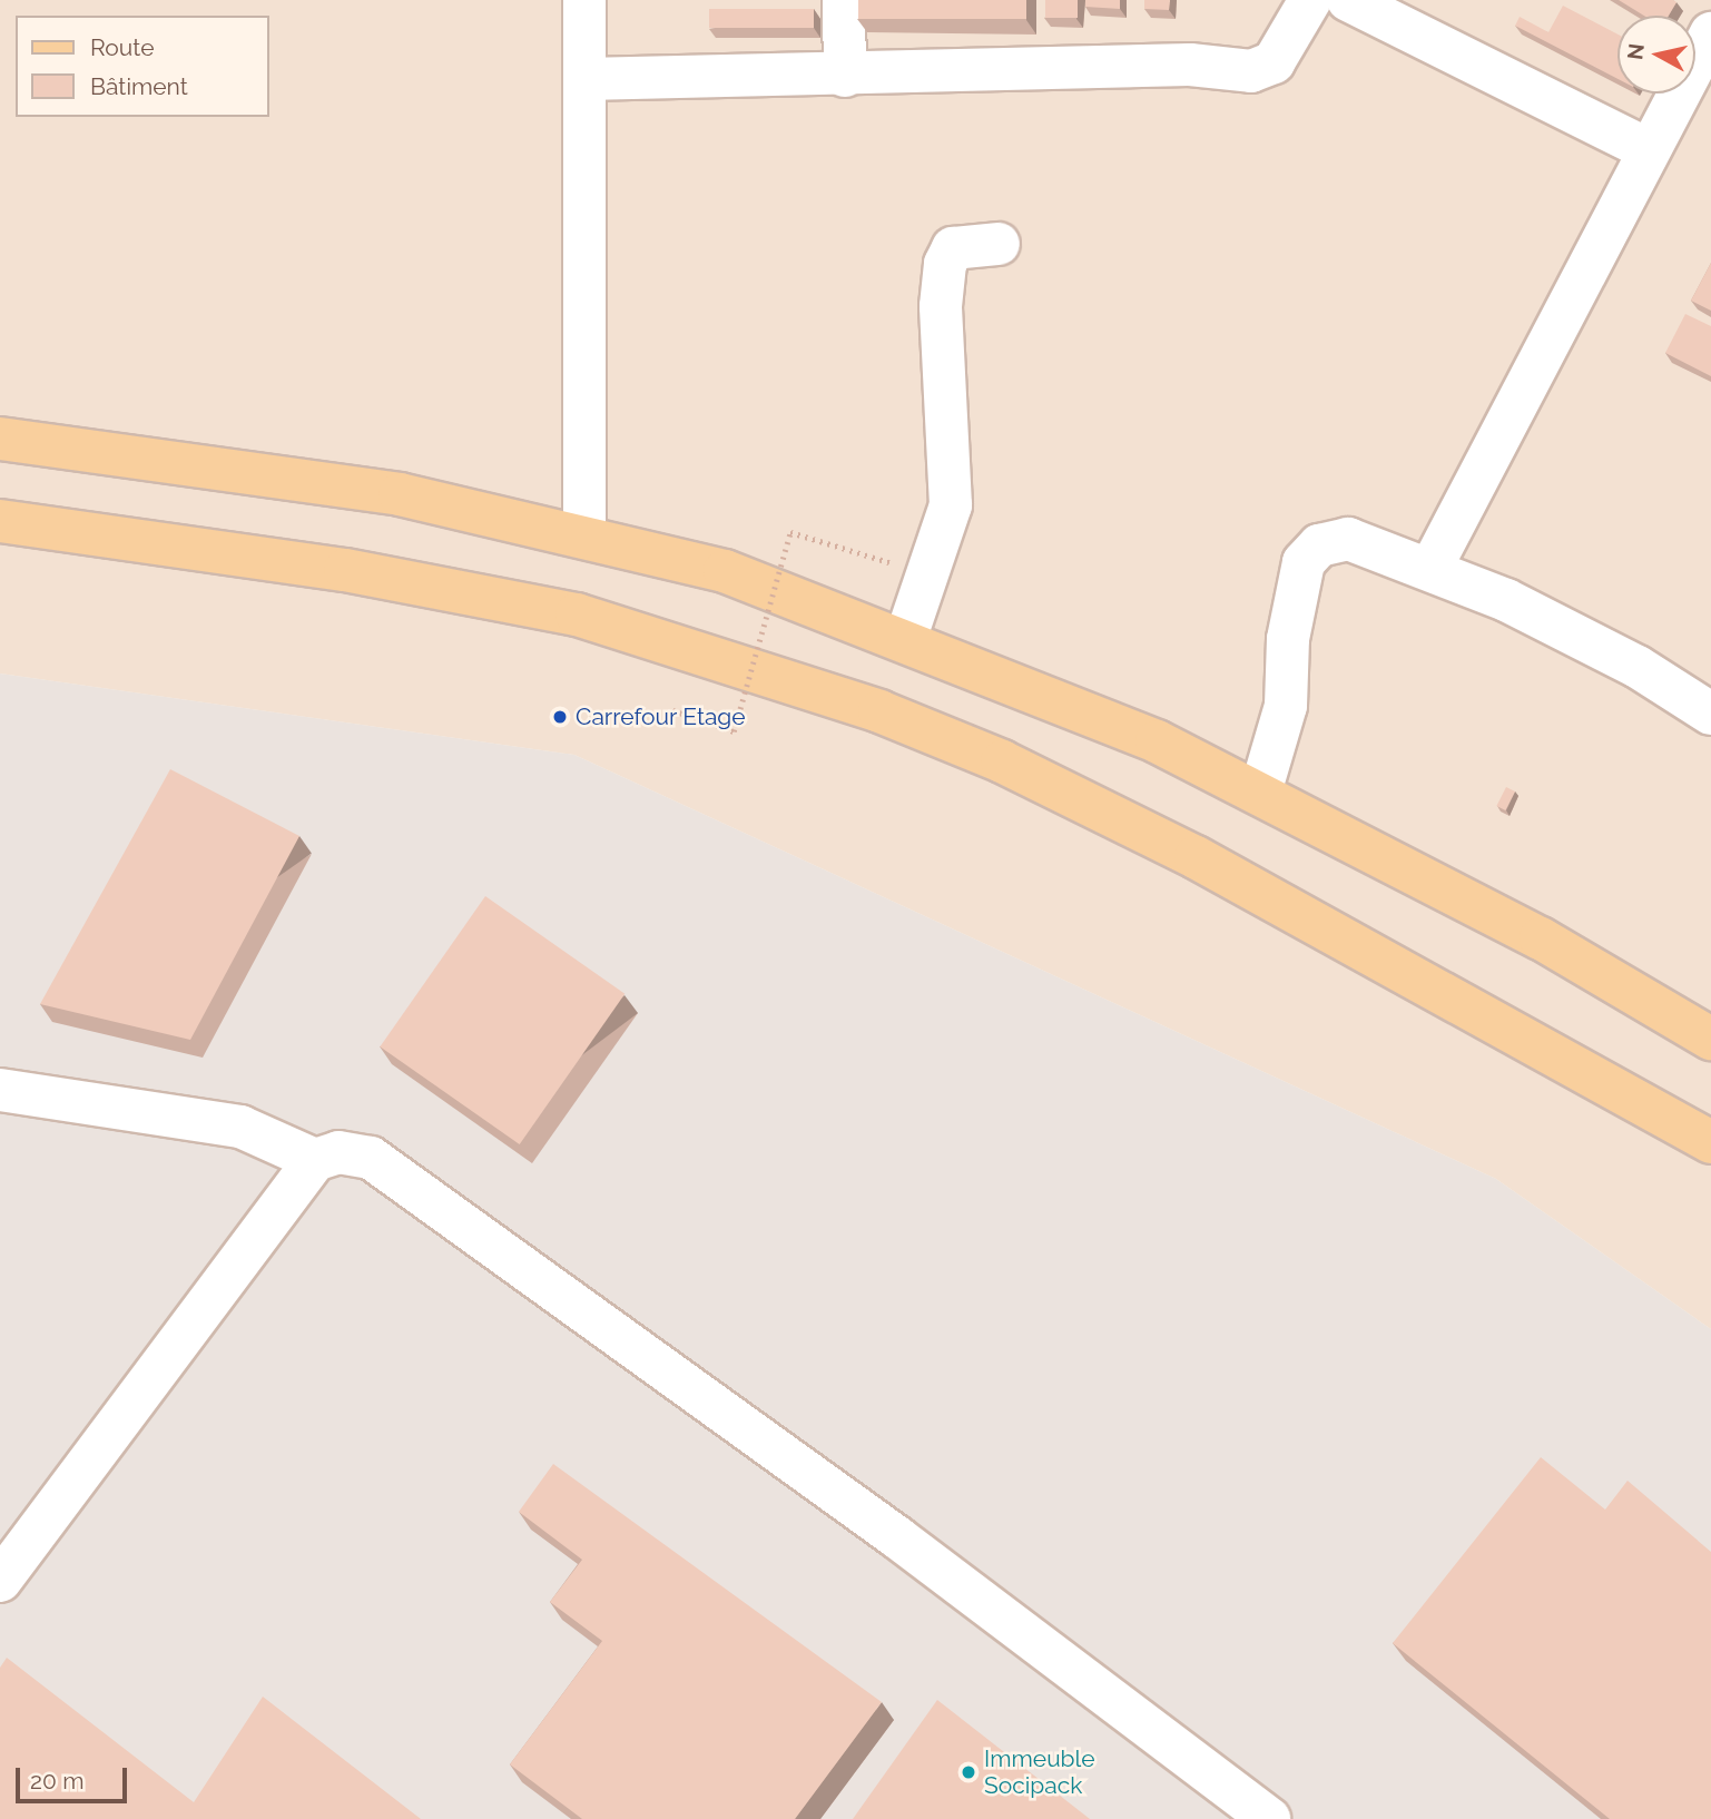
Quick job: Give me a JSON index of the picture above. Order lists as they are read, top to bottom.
{
  "places": ["Carrefour Etage", "Immeuble Socipack"],
  "legend": ["Route", "Bâtiment"],
  "scale_bar": "20 m",
  "north": "left"
}
